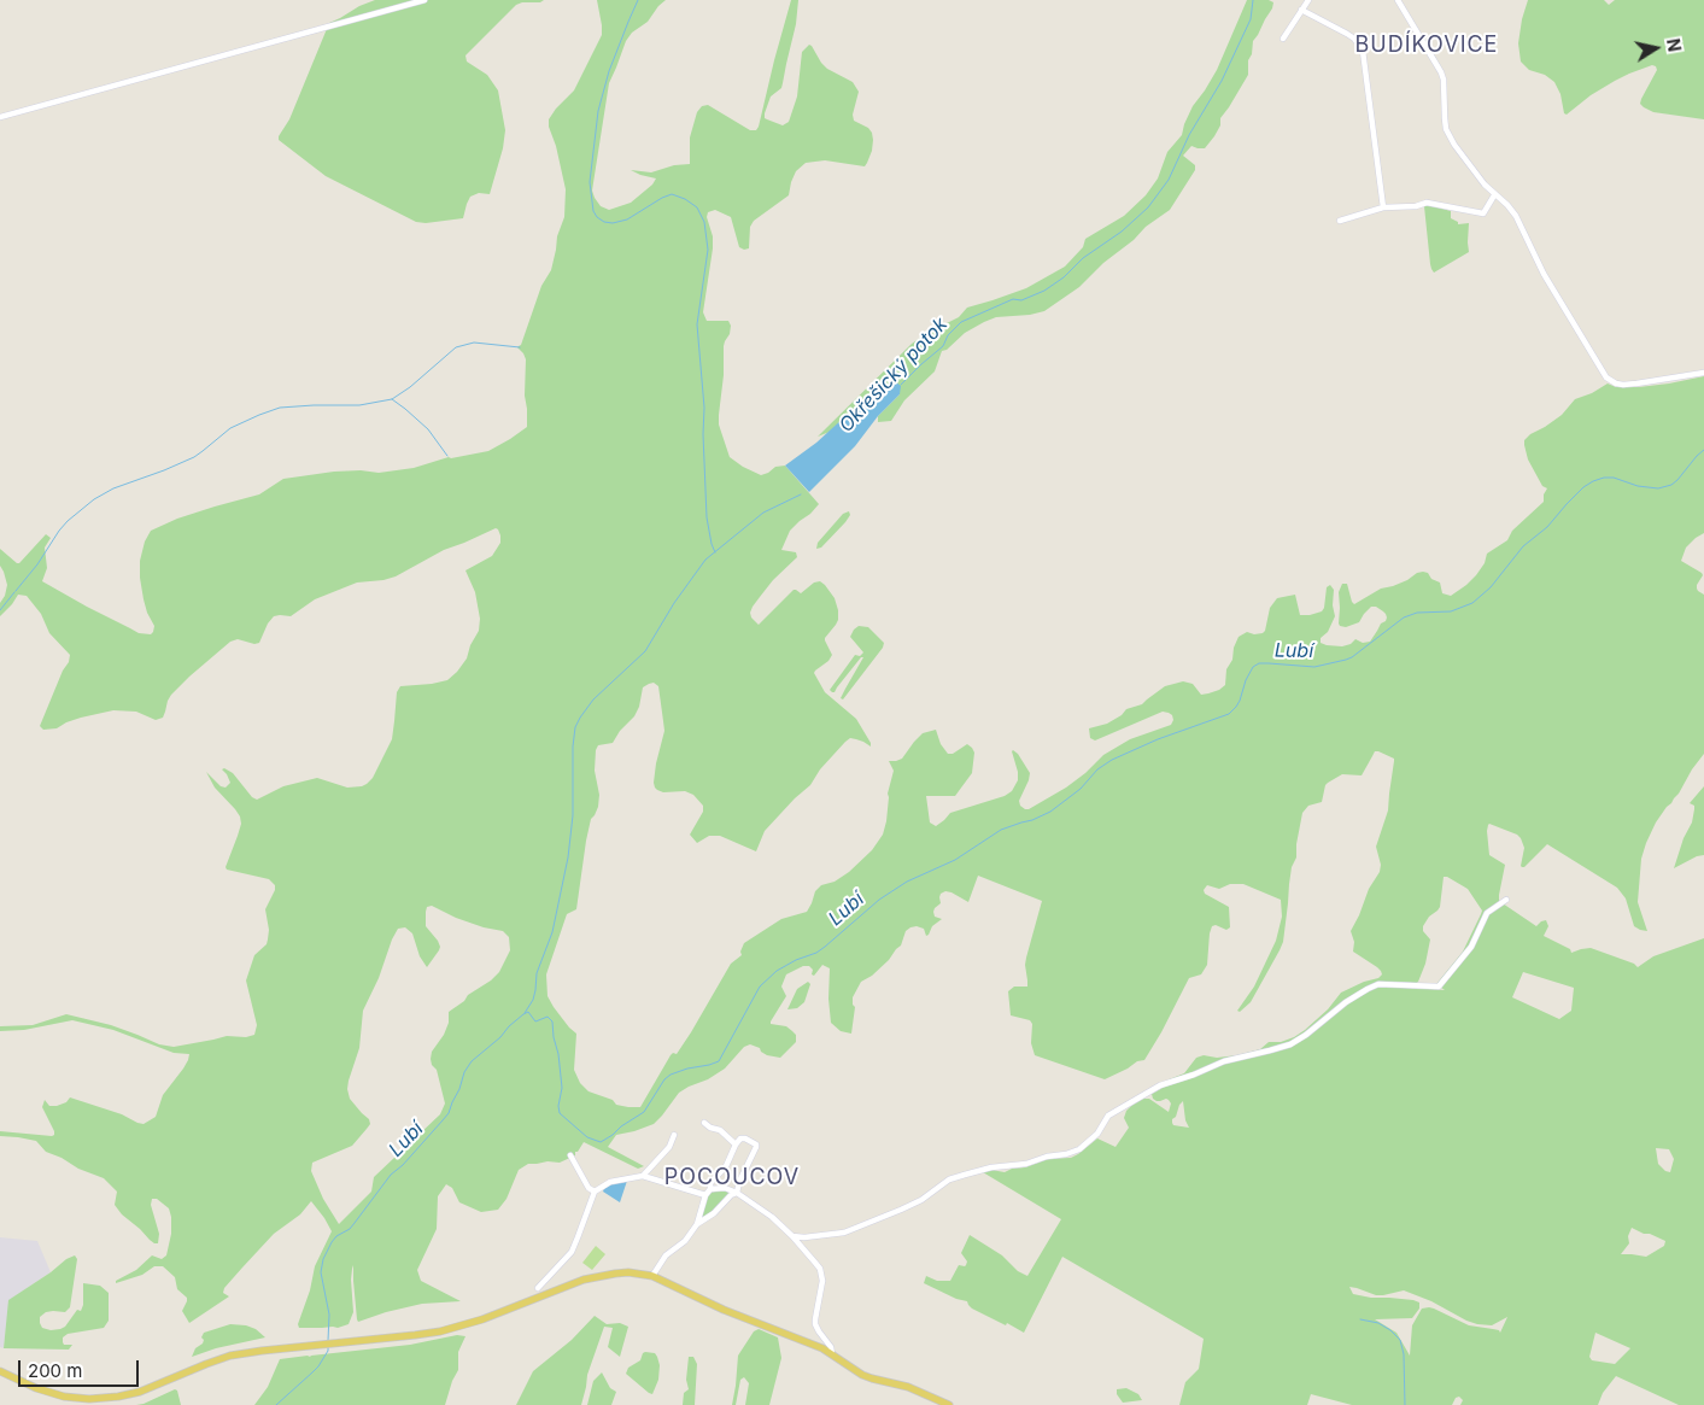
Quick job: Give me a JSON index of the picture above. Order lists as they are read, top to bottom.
{
  "districts": ["BUDÍKOVICE", "POCOUCOV"],
  "water": ["Okřešický potok", "Lubí"],
  "scale_bar": "200 m",
  "north": "right"
}
